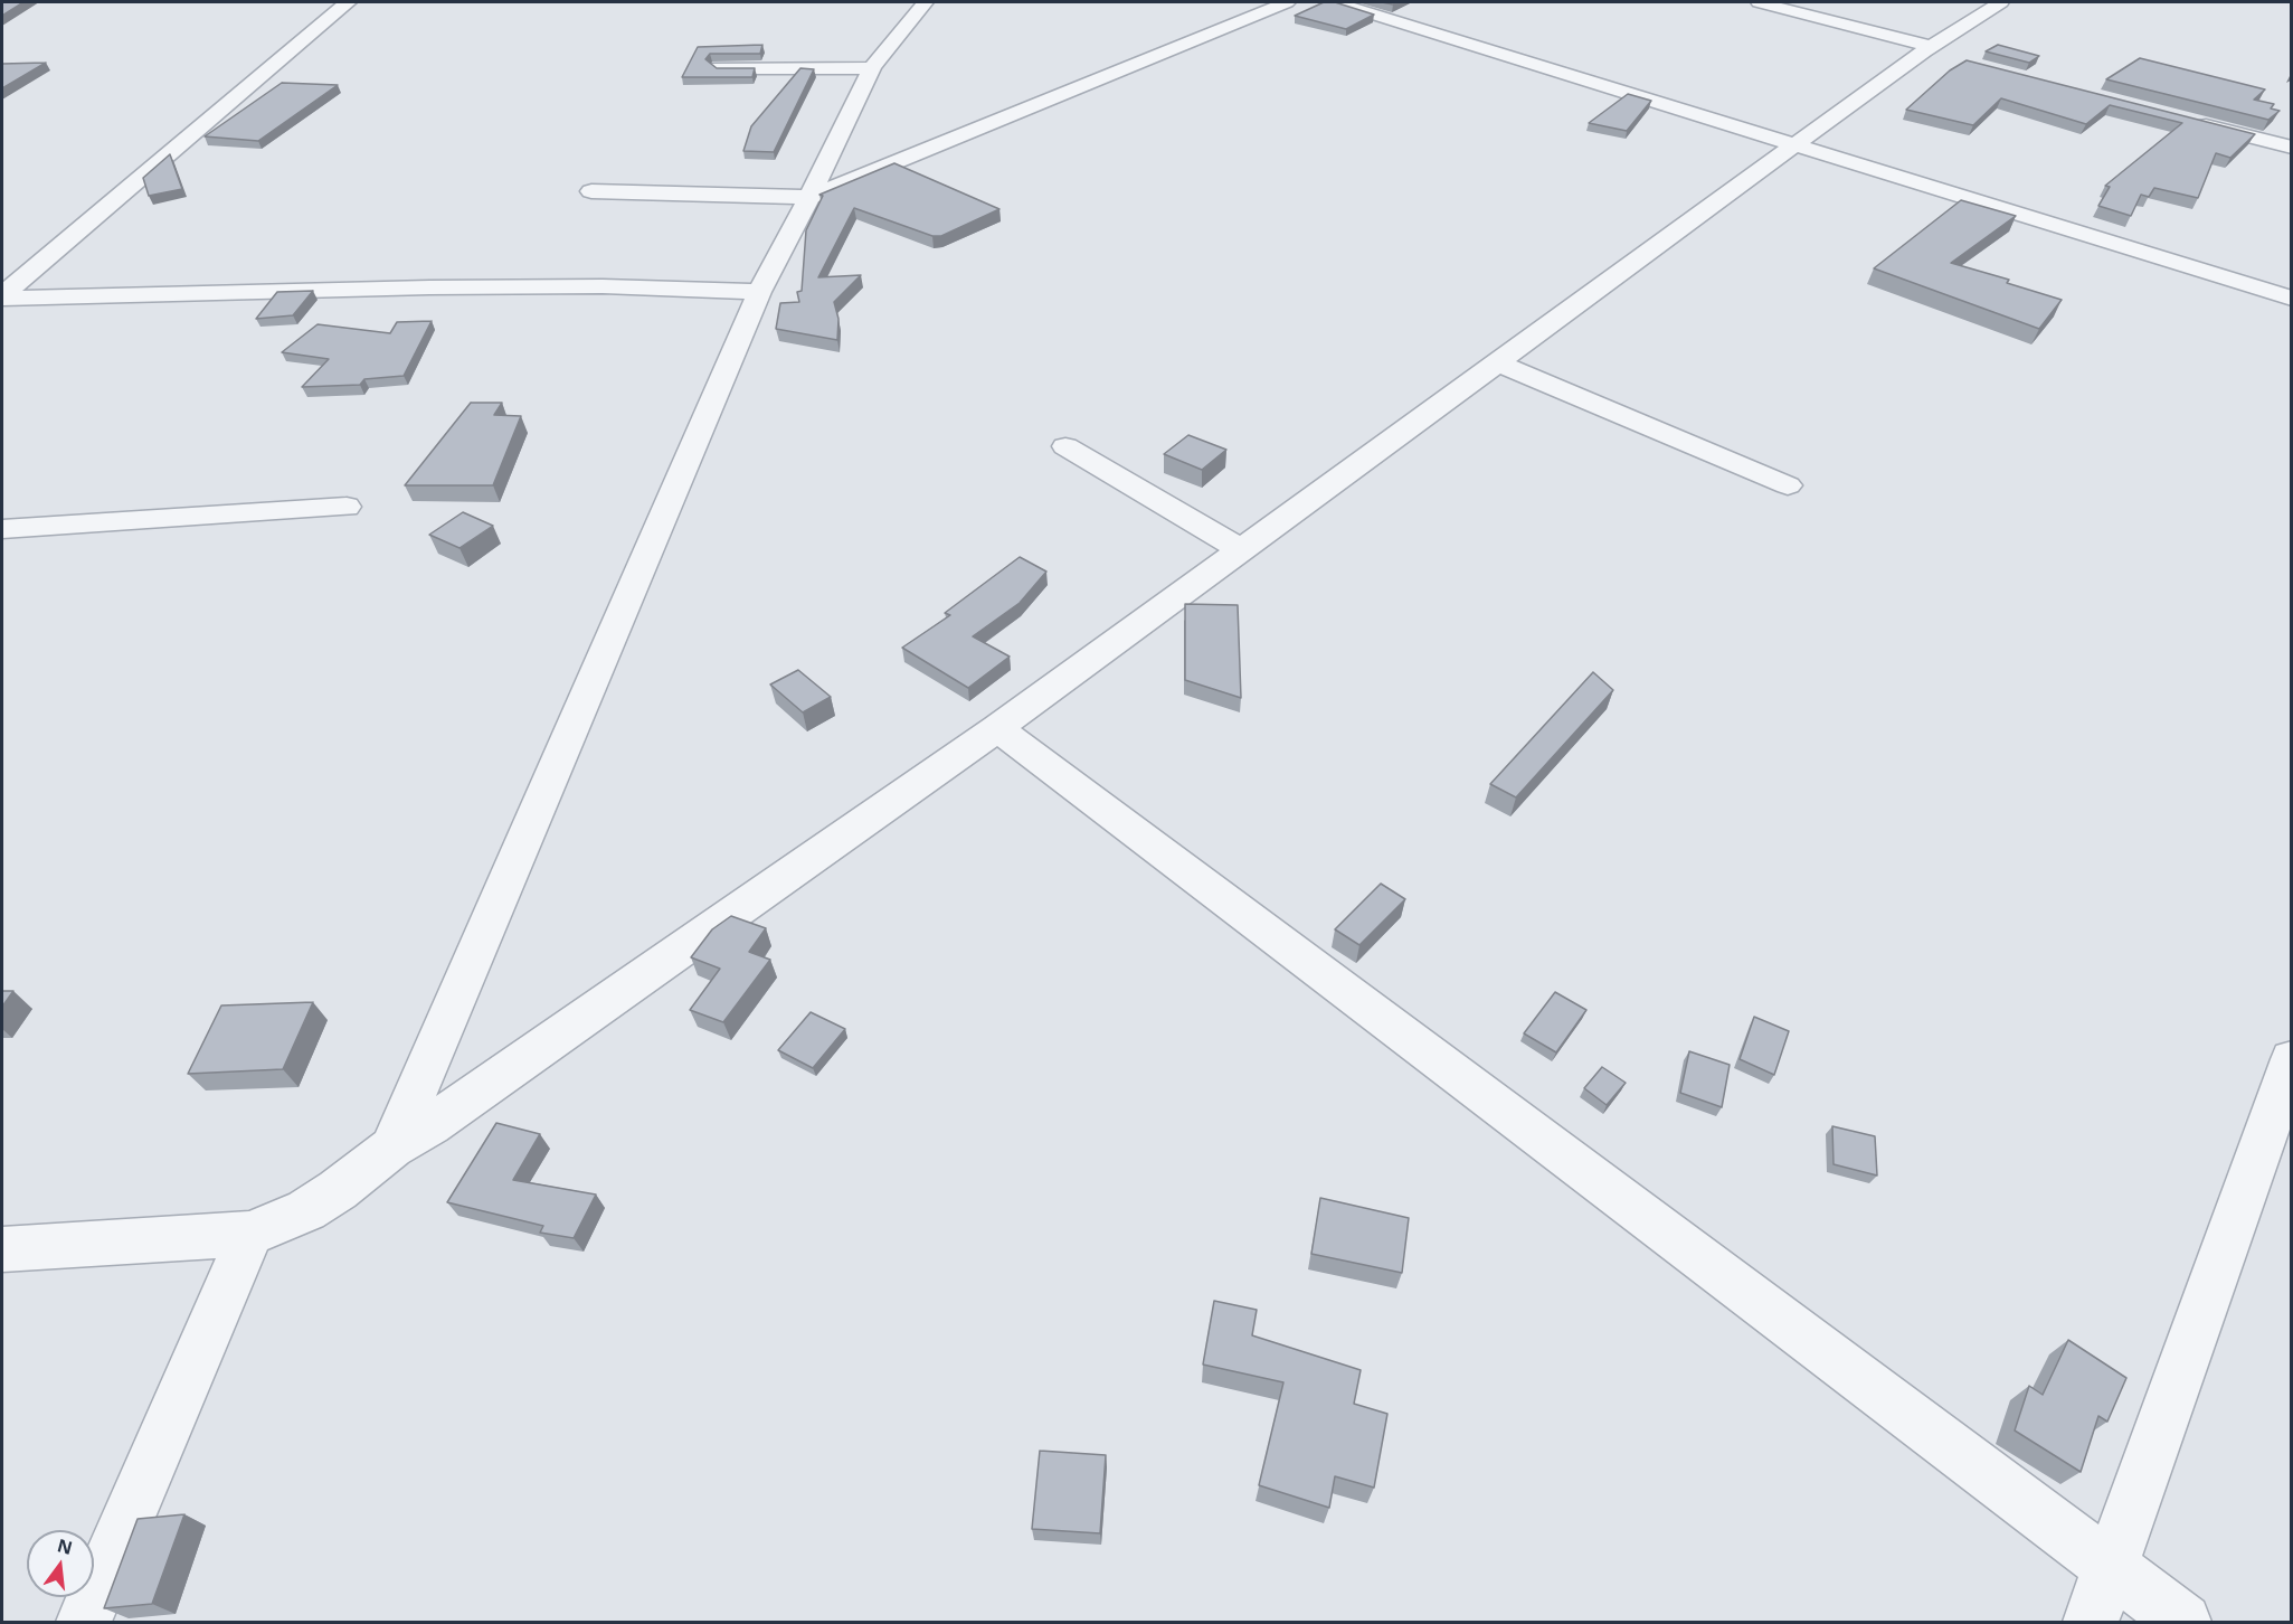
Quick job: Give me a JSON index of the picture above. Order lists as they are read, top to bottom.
{
  "north": "top"
}
